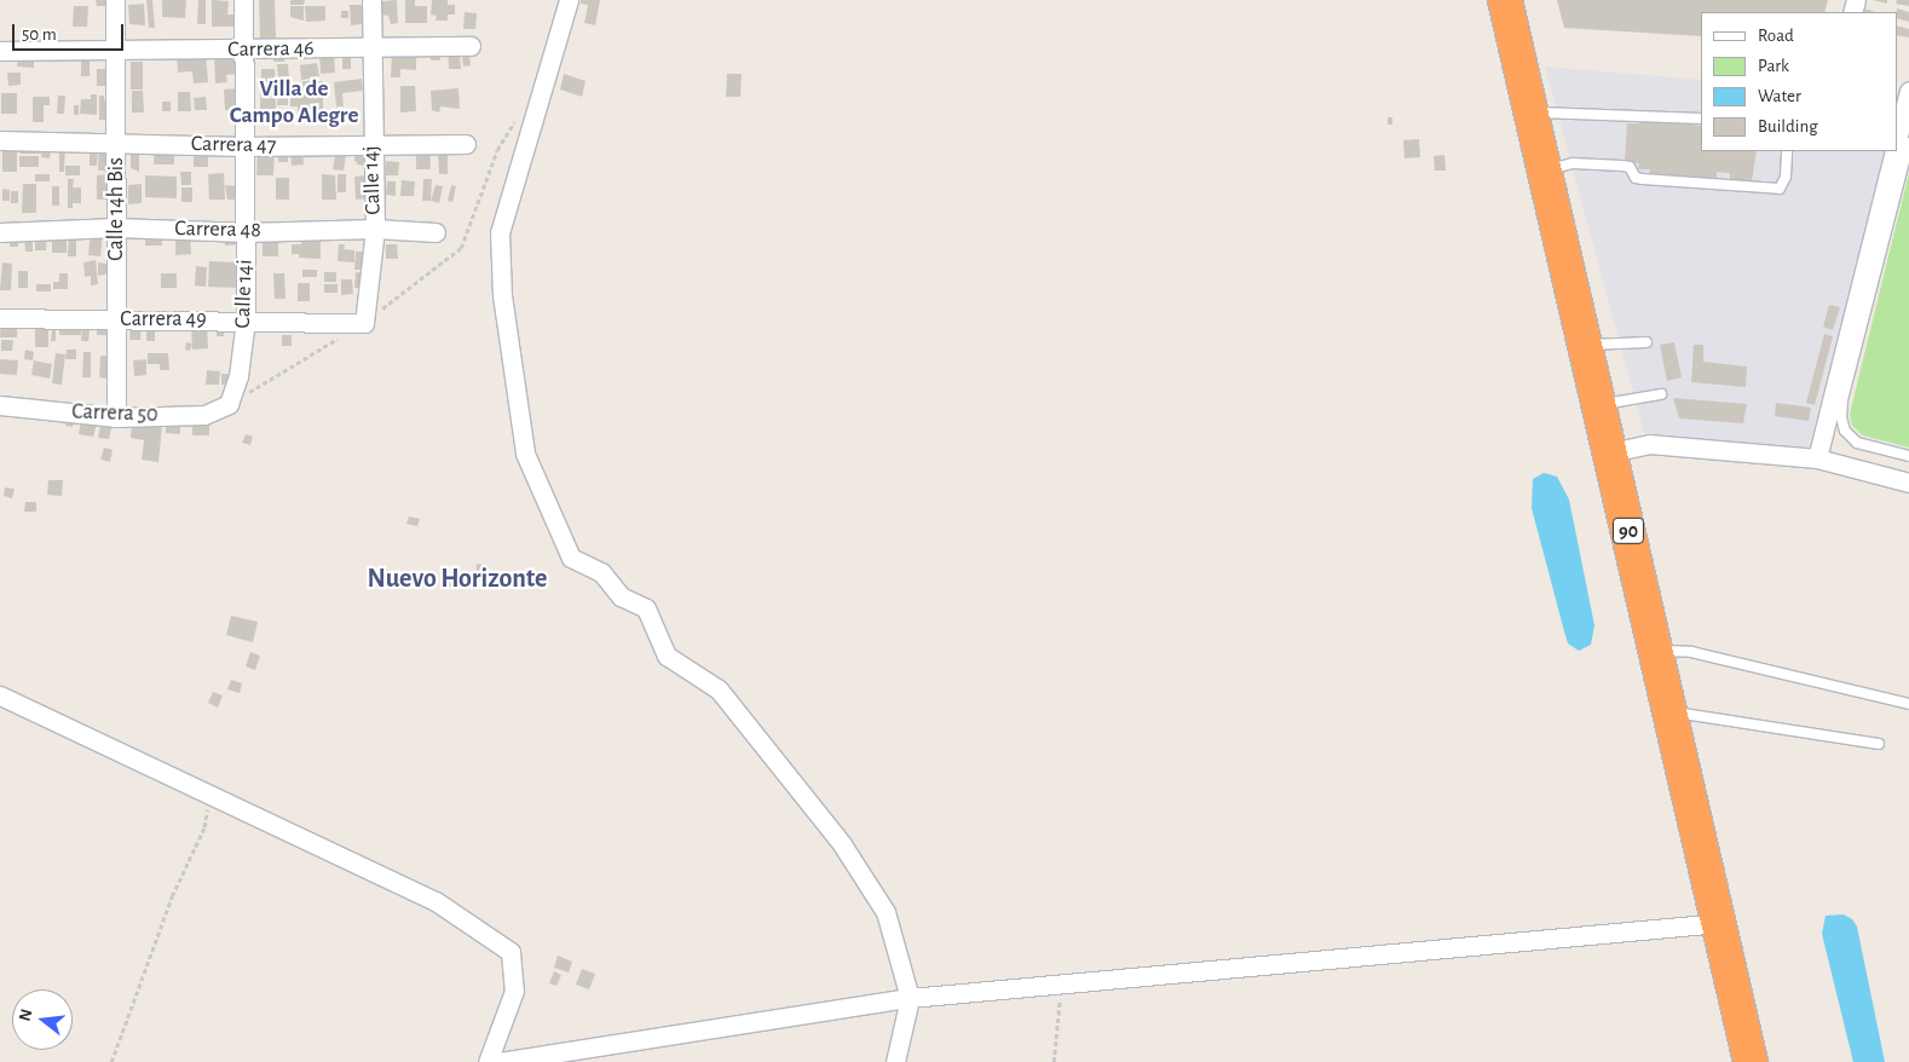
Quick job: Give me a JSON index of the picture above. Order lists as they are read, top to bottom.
{
  "streets": {
    "highway": ["90"],
    "street": [
      "Carrera 46",
      "Carrera 47",
      "Calle 14j",
      "Calle 14h Bis",
      "Carrera 48",
      "Calle 14i",
      "Carrera 49",
      "Carrera 50"
    ]
  },
  "crossings": [
    ["Carrera 46", "Calle 14j"],
    ["Carrera 46", "Calle 14h Bis"],
    ["Carrera 46", "Calle 14i"],
    ["Carrera 47", "Calle 14j"],
    ["Carrera 47", "Calle 14h Bis"],
    ["Carrera 47", "Calle 14i"],
    ["Calle 14j", "Carrera 48"],
    ["Calle 14j", "Carrera 49"],
    ["Calle 14h Bis", "Carrera 48"],
    ["Calle 14h Bis", "Carrera 49"],
    ["Calle 14h Bis", "Carrera 50"],
    ["Carrera 48", "Calle 14i"],
    ["Calle 14i", "Carrera 49"],
    ["Calle 14i", "Carrera 50"]
  ],
  "districts": ["Villa de Campo Alegre", "Nuevo Horizonte"],
  "legend": [
    "Road",
    "Park",
    "Water",
    "Building"
  ],
  "scale_bar": "50 m",
  "north": "left"
}
